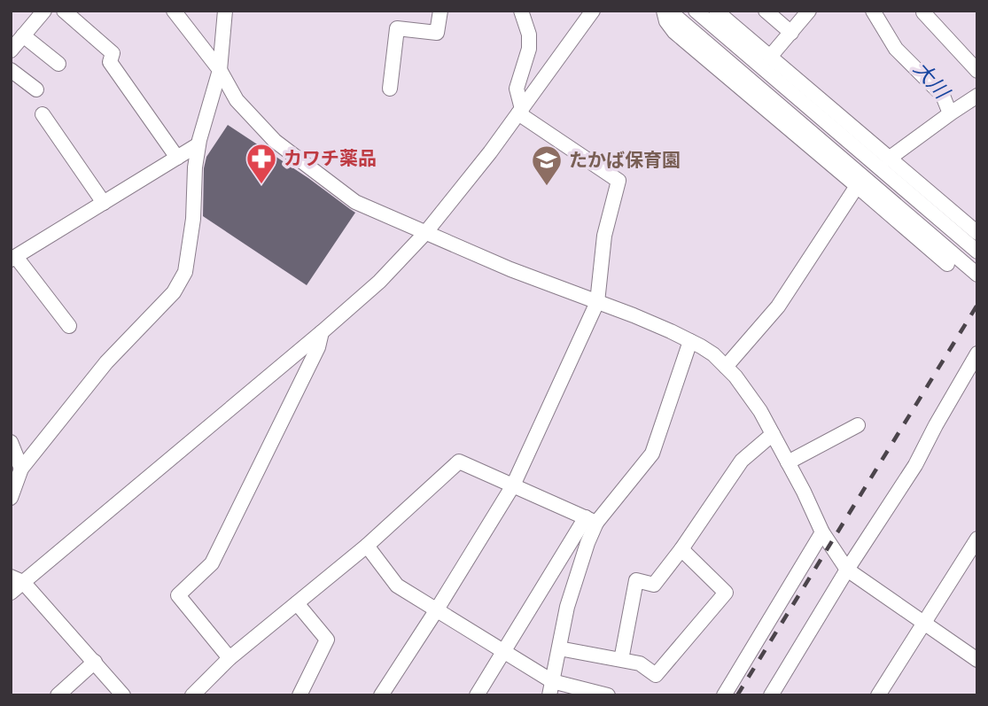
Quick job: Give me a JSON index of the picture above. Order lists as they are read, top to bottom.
{
  "water": ["大川"],
  "places": {
    "pharmacy": ["カワチ薬品"],
    "school or university": ["たかば保育園"]
  }
}
